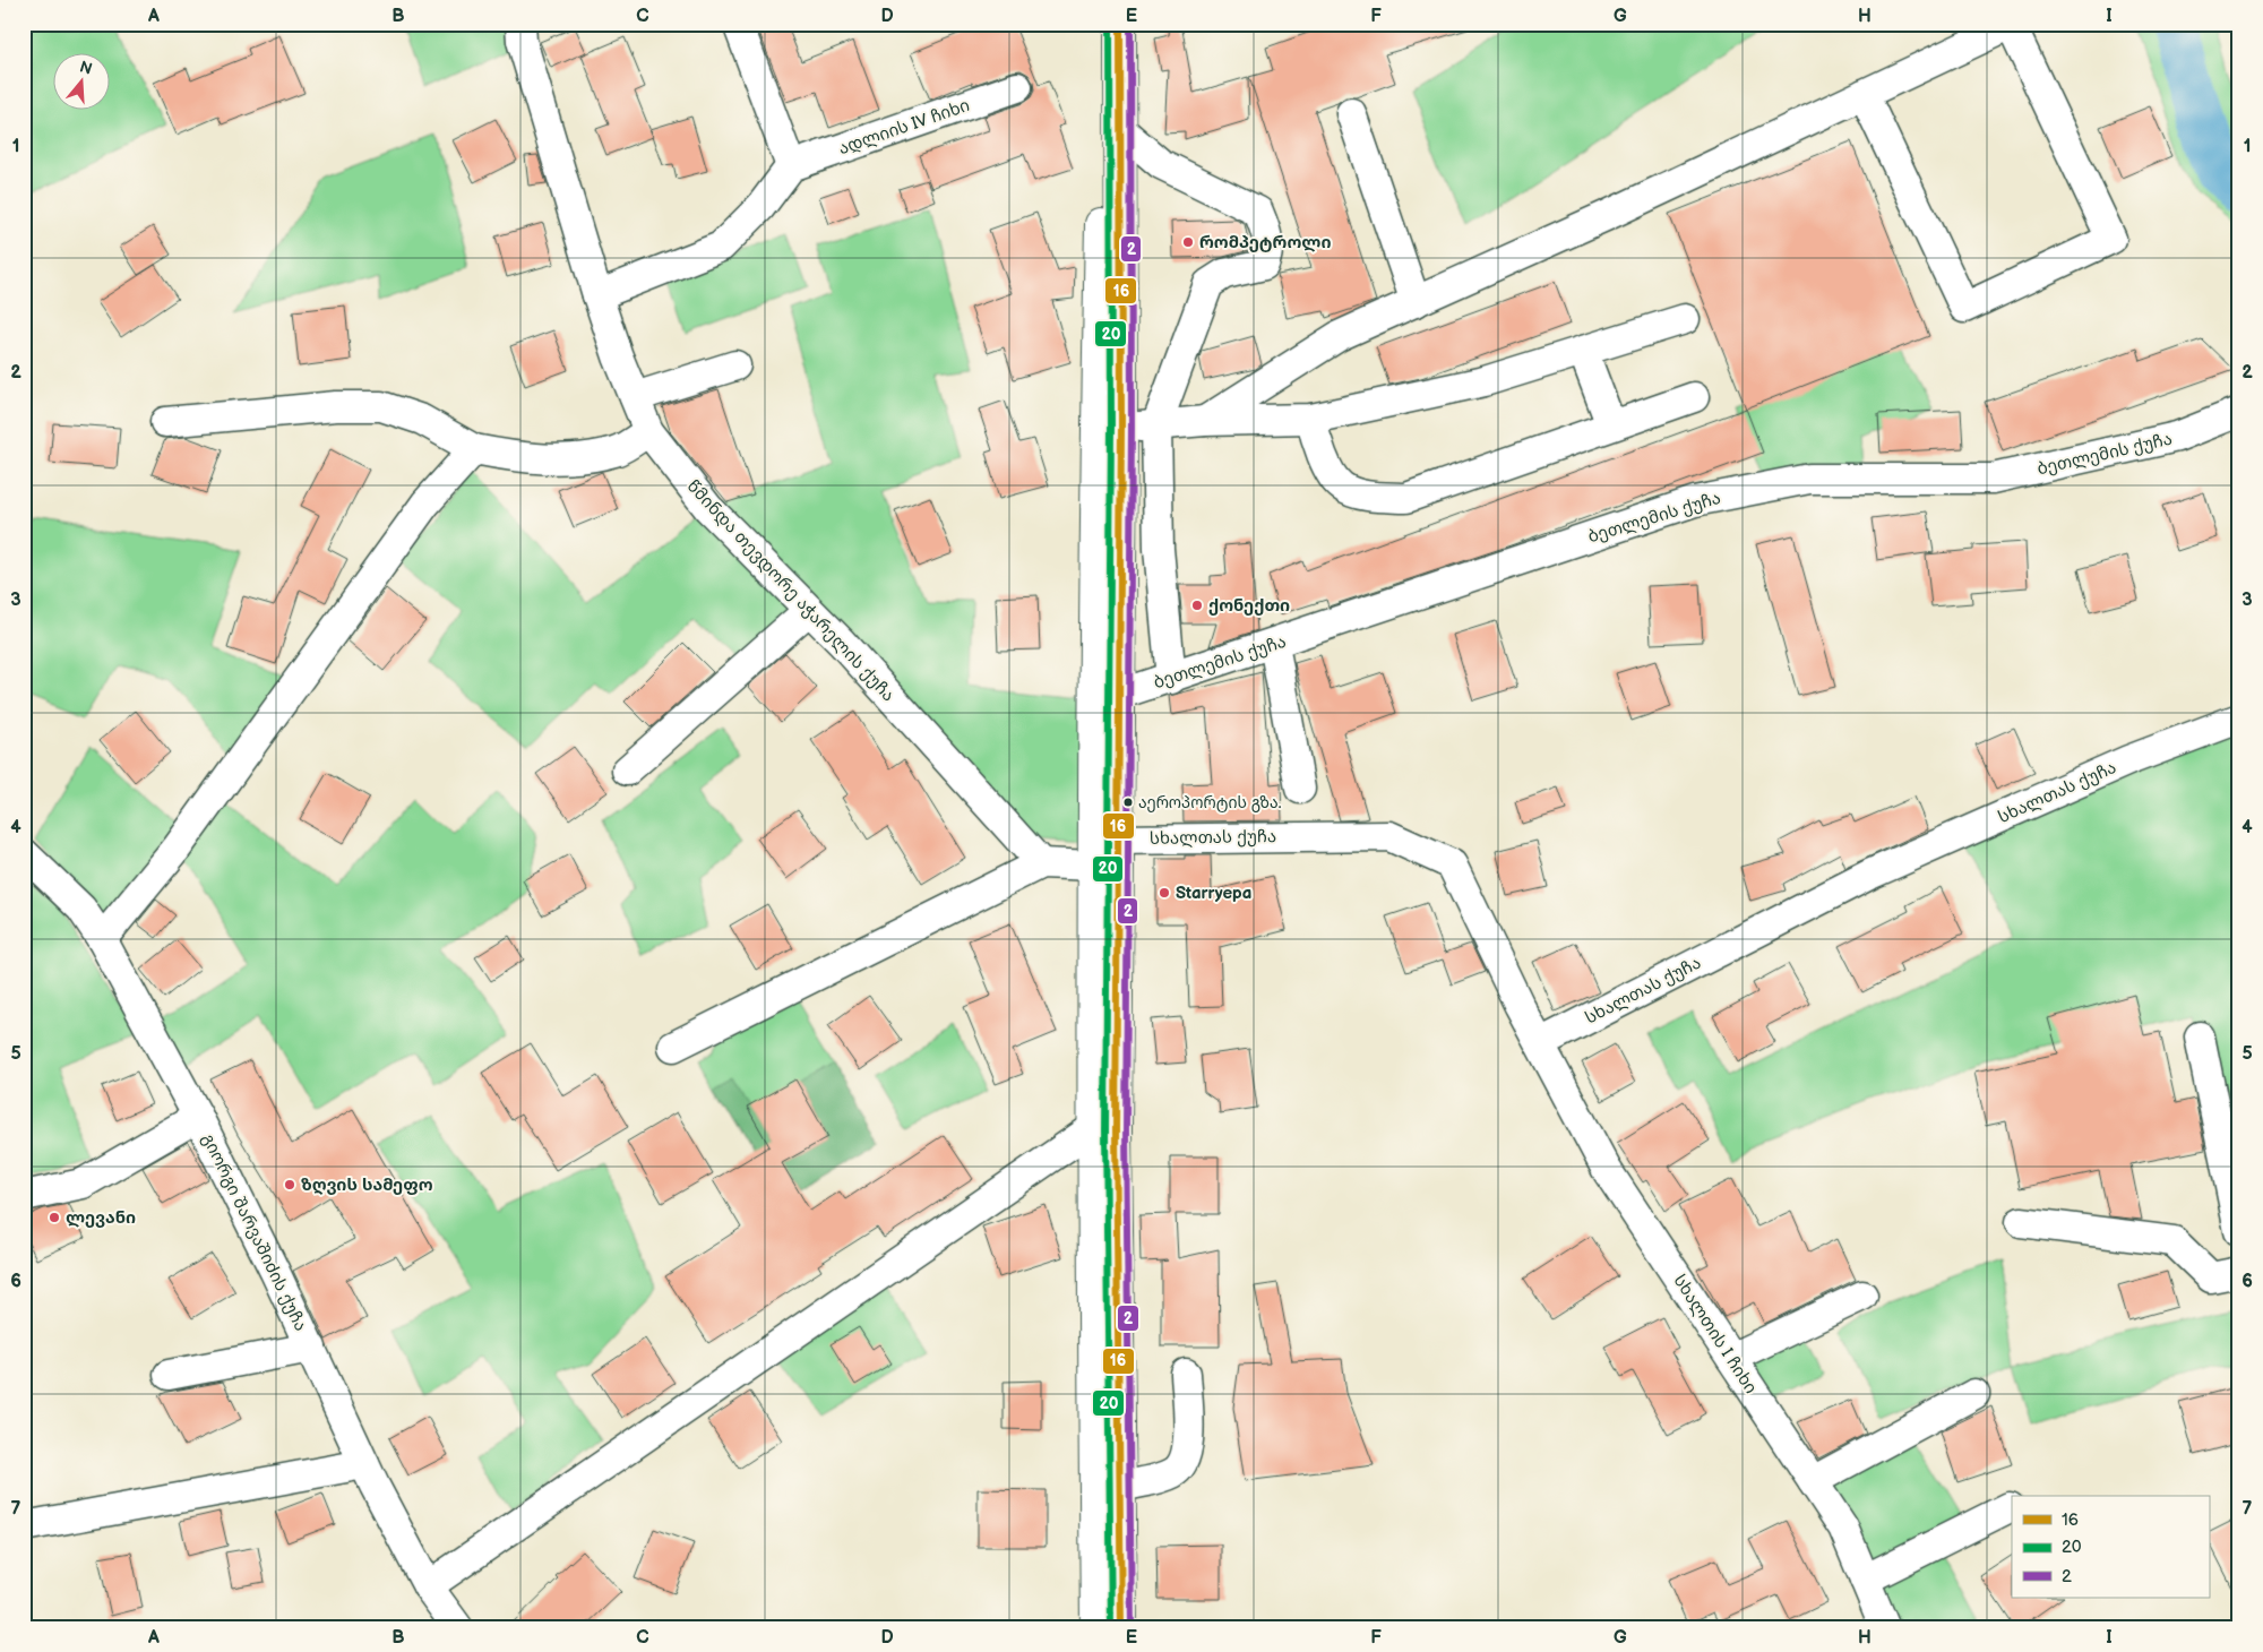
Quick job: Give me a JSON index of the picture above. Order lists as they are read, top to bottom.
{
  "streets": {
    "street": [
      "ადლიის IV ჩიხი",
      "ბეთლემის ქუჩა",
      "წმინდა თევდორე აჭარელის ქუჩა",
      "სხალთას ქუჩა",
      "გიორგი შარვაშიძის ქუჩა",
      "სხალთის I ჩიხი"
    ]
  },
  "crossings": [
    ["სხალთას ქუჩა", "სხალთის I ჩიხი"]
  ],
  "places": [
    "რომპეტროლი",
    "ქონექთი",
    "აეროპორტის გზა.",
    "Starryepa",
    "ზღვის სამეფო",
    "ლევანი"
  ],
  "lines": ["transit line 16", "transit line 20", "transit line 2"],
  "legend": ["16", "20", "2"],
  "north": "top",
  "grid": {
    "columns": [
      "A",
      "B",
      "C",
      "D",
      "E",
      "F",
      "G",
      "H",
      "I"
    ],
    "rows": [
      "1",
      "2",
      "3",
      "4",
      "5",
      "6",
      "7"
    ]
  }
}
